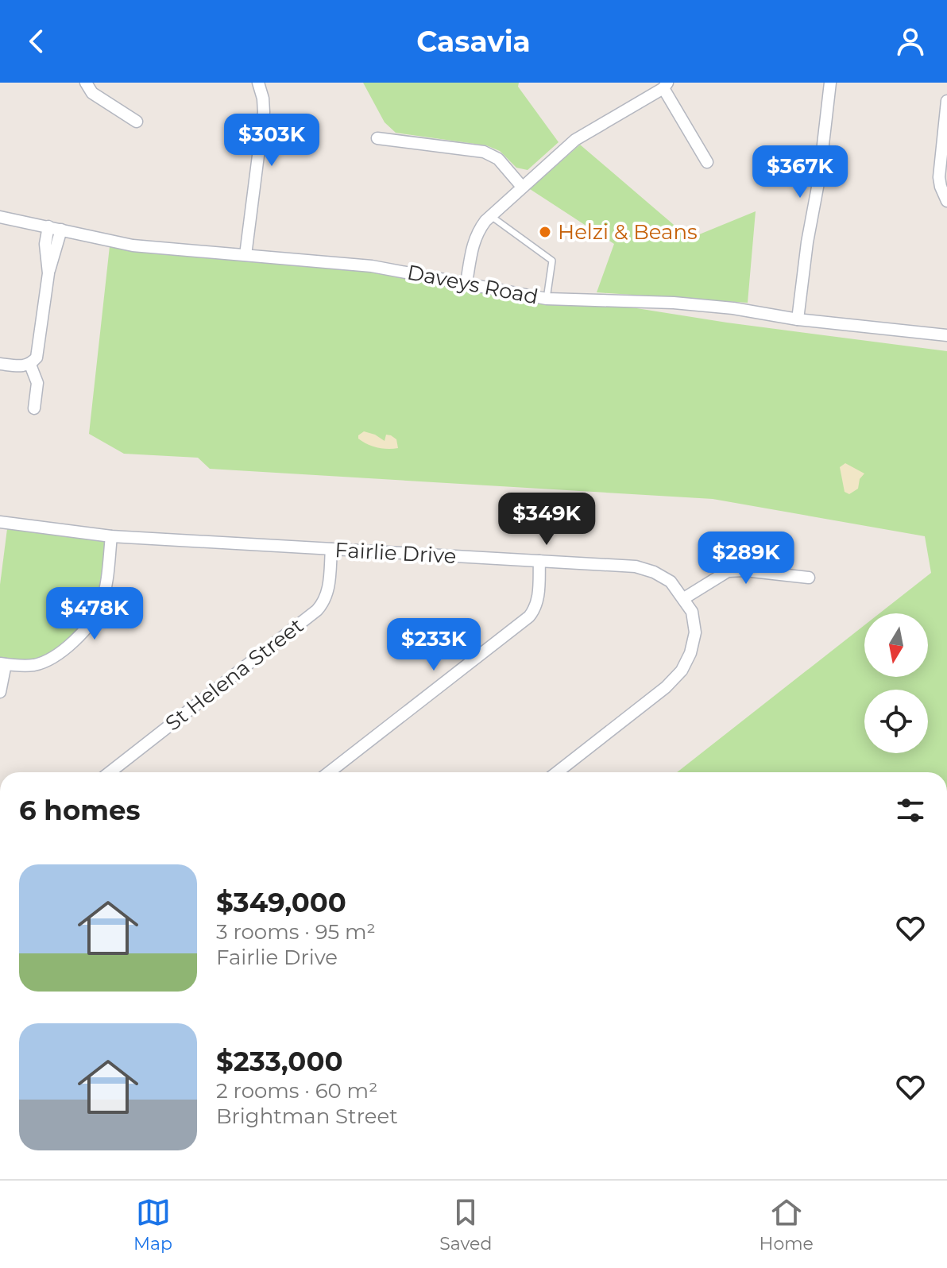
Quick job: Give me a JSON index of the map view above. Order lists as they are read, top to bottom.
{
  "streets": {
    "street": ["Daveys Road", "Fairlie Drive", "St Helena Street"]
  },
  "crossings": [
    ["Fairlie Drive", "St Helena Street"]
  ],
  "places": ["Helzi & Beans"],
  "north": "bottom",
  "page": {
    "header": "Casavia",
    "price": [
      "$303K",
      "$367K",
      "$349K",
      "$289K",
      "$478K",
      "$233K"
    ],
    "heading": "6 homes",
    "list": [
      {
        "name": "$349,000",
        "note": "3 rooms · 95 m² · Fairlie Drive"
      },
      {
        "name": "$233,000",
        "note": "2 rooms · 60 m² · Brightman Street"
      }
    ],
    "tabs": ["Map", "Saved", "Home"]
  }
}
